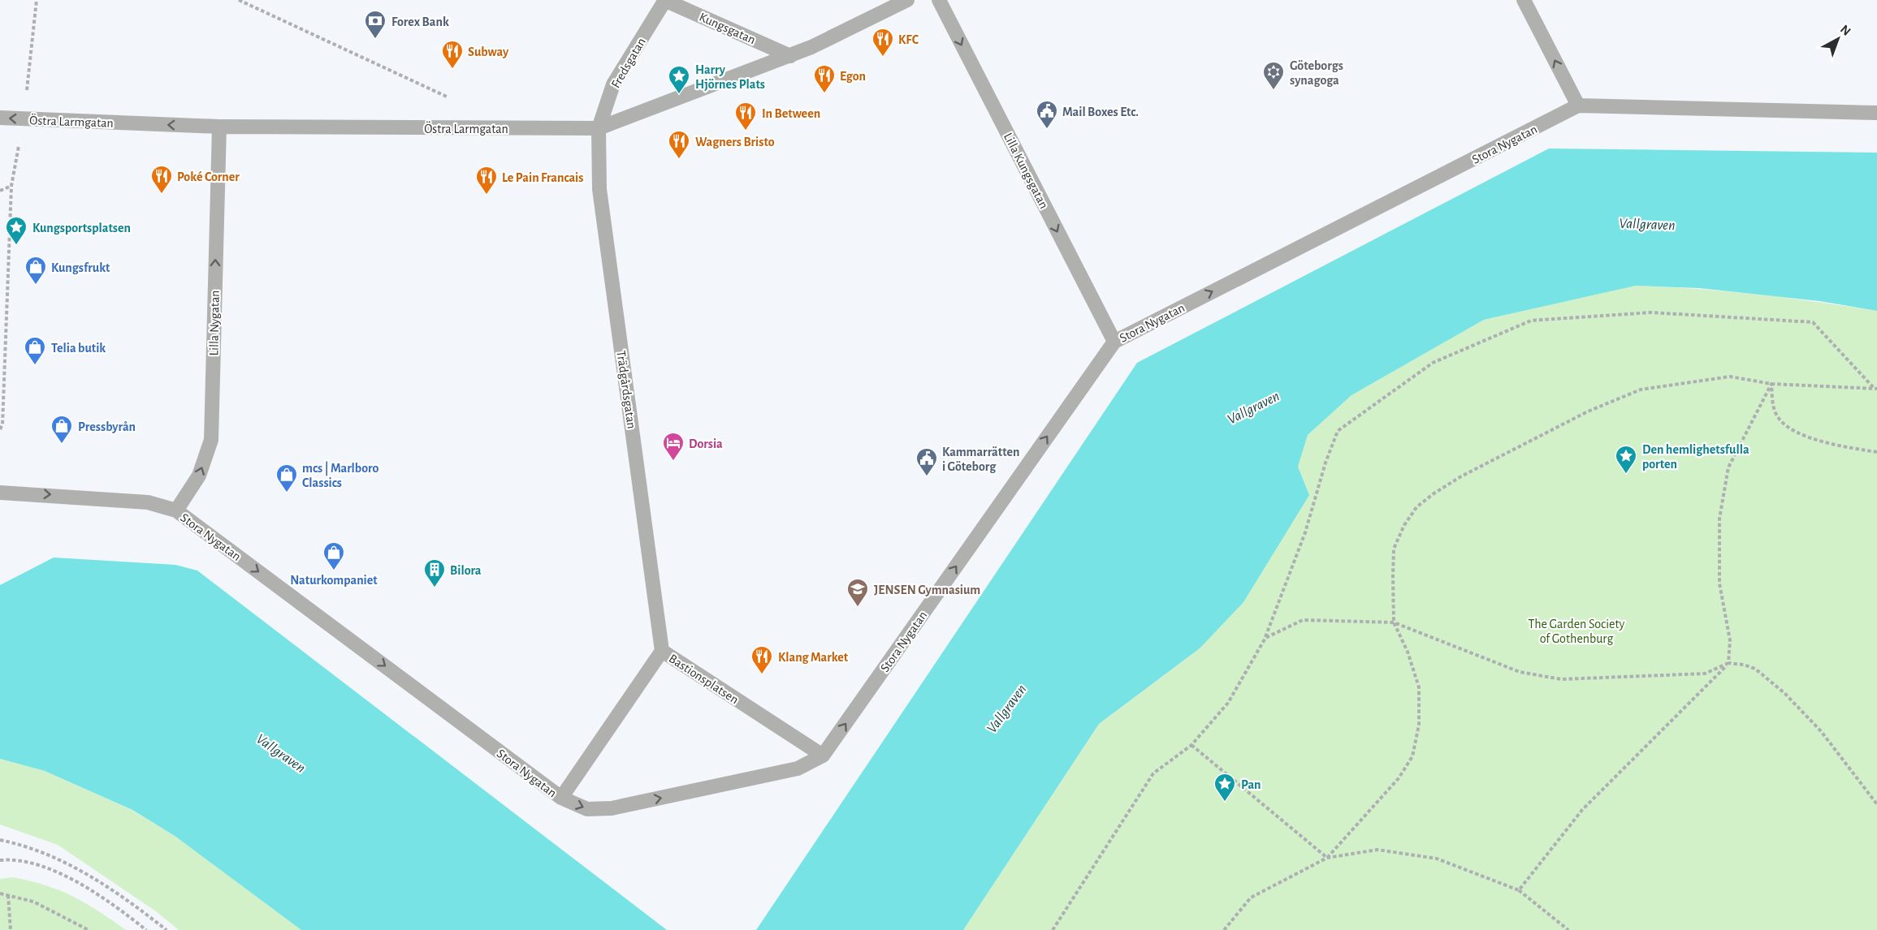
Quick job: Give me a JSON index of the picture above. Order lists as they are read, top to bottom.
{
  "streets": {
    "street": [
      "Kungsgatan",
      "Fredsgatan",
      "Östra Larmgatan",
      "Stora Nygatan",
      "Lilla Kungsgatan",
      "Lilla Nygatan",
      "Trädgårdsgatan",
      "Bastionsplatsen"
    ]
  },
  "crossings": [
    ["Kungsgatan", "Fredsgatan"],
    ["Kungsgatan", "Östra Larmgatan"],
    ["Fredsgatan", "Östra Larmgatan"],
    ["Fredsgatan", "Trädgårdsgatan"],
    ["Östra Larmgatan", "Lilla Nygatan"],
    ["Östra Larmgatan", "Trädgårdsgatan"],
    ["Stora Nygatan", "Lilla Kungsgatan"],
    ["Stora Nygatan", "Lilla Nygatan"],
    ["Stora Nygatan", "Bastionsplatsen"],
    ["Trädgårdsgatan", "Bastionsplatsen"]
  ],
  "one_way": ["Stora Nygatan", "Lilla Kungsgatan", "Lilla Nygatan"],
  "water": ["Vallgraven"],
  "parks": ["The Garden Society of Gothenburg"],
  "places": {
    "bank": ["Forex Bank"],
    "restaurant": [
      "KFC",
      "Subway",
      "Egon",
      "In Between",
      "Wagners Bristo",
      "Poké Corner",
      "Le Pain Francais",
      "Klang Market"
    ],
    "synagogue": ["Göteborgs synagoga"],
    "place": [
      "Harry Hjörnes Plats",
      "Kungsportsplatsen",
      "Den hemlighetsfulla porten",
      "Pan"
    ],
    "public building": ["Mail Boxes Etc.", "Kammarrätten i Göteborg"],
    "shop": [
      "Kungsfrukt",
      "Telia butik",
      "Pressbyrån",
      "mcs | Marlboro Classics",
      "Naturkompaniet"
    ],
    "hotel": ["Dorsia"],
    "building": ["Bilora"],
    "school or university": ["JENSEN Gymnasium"]
  },
  "north": "top right"
}
